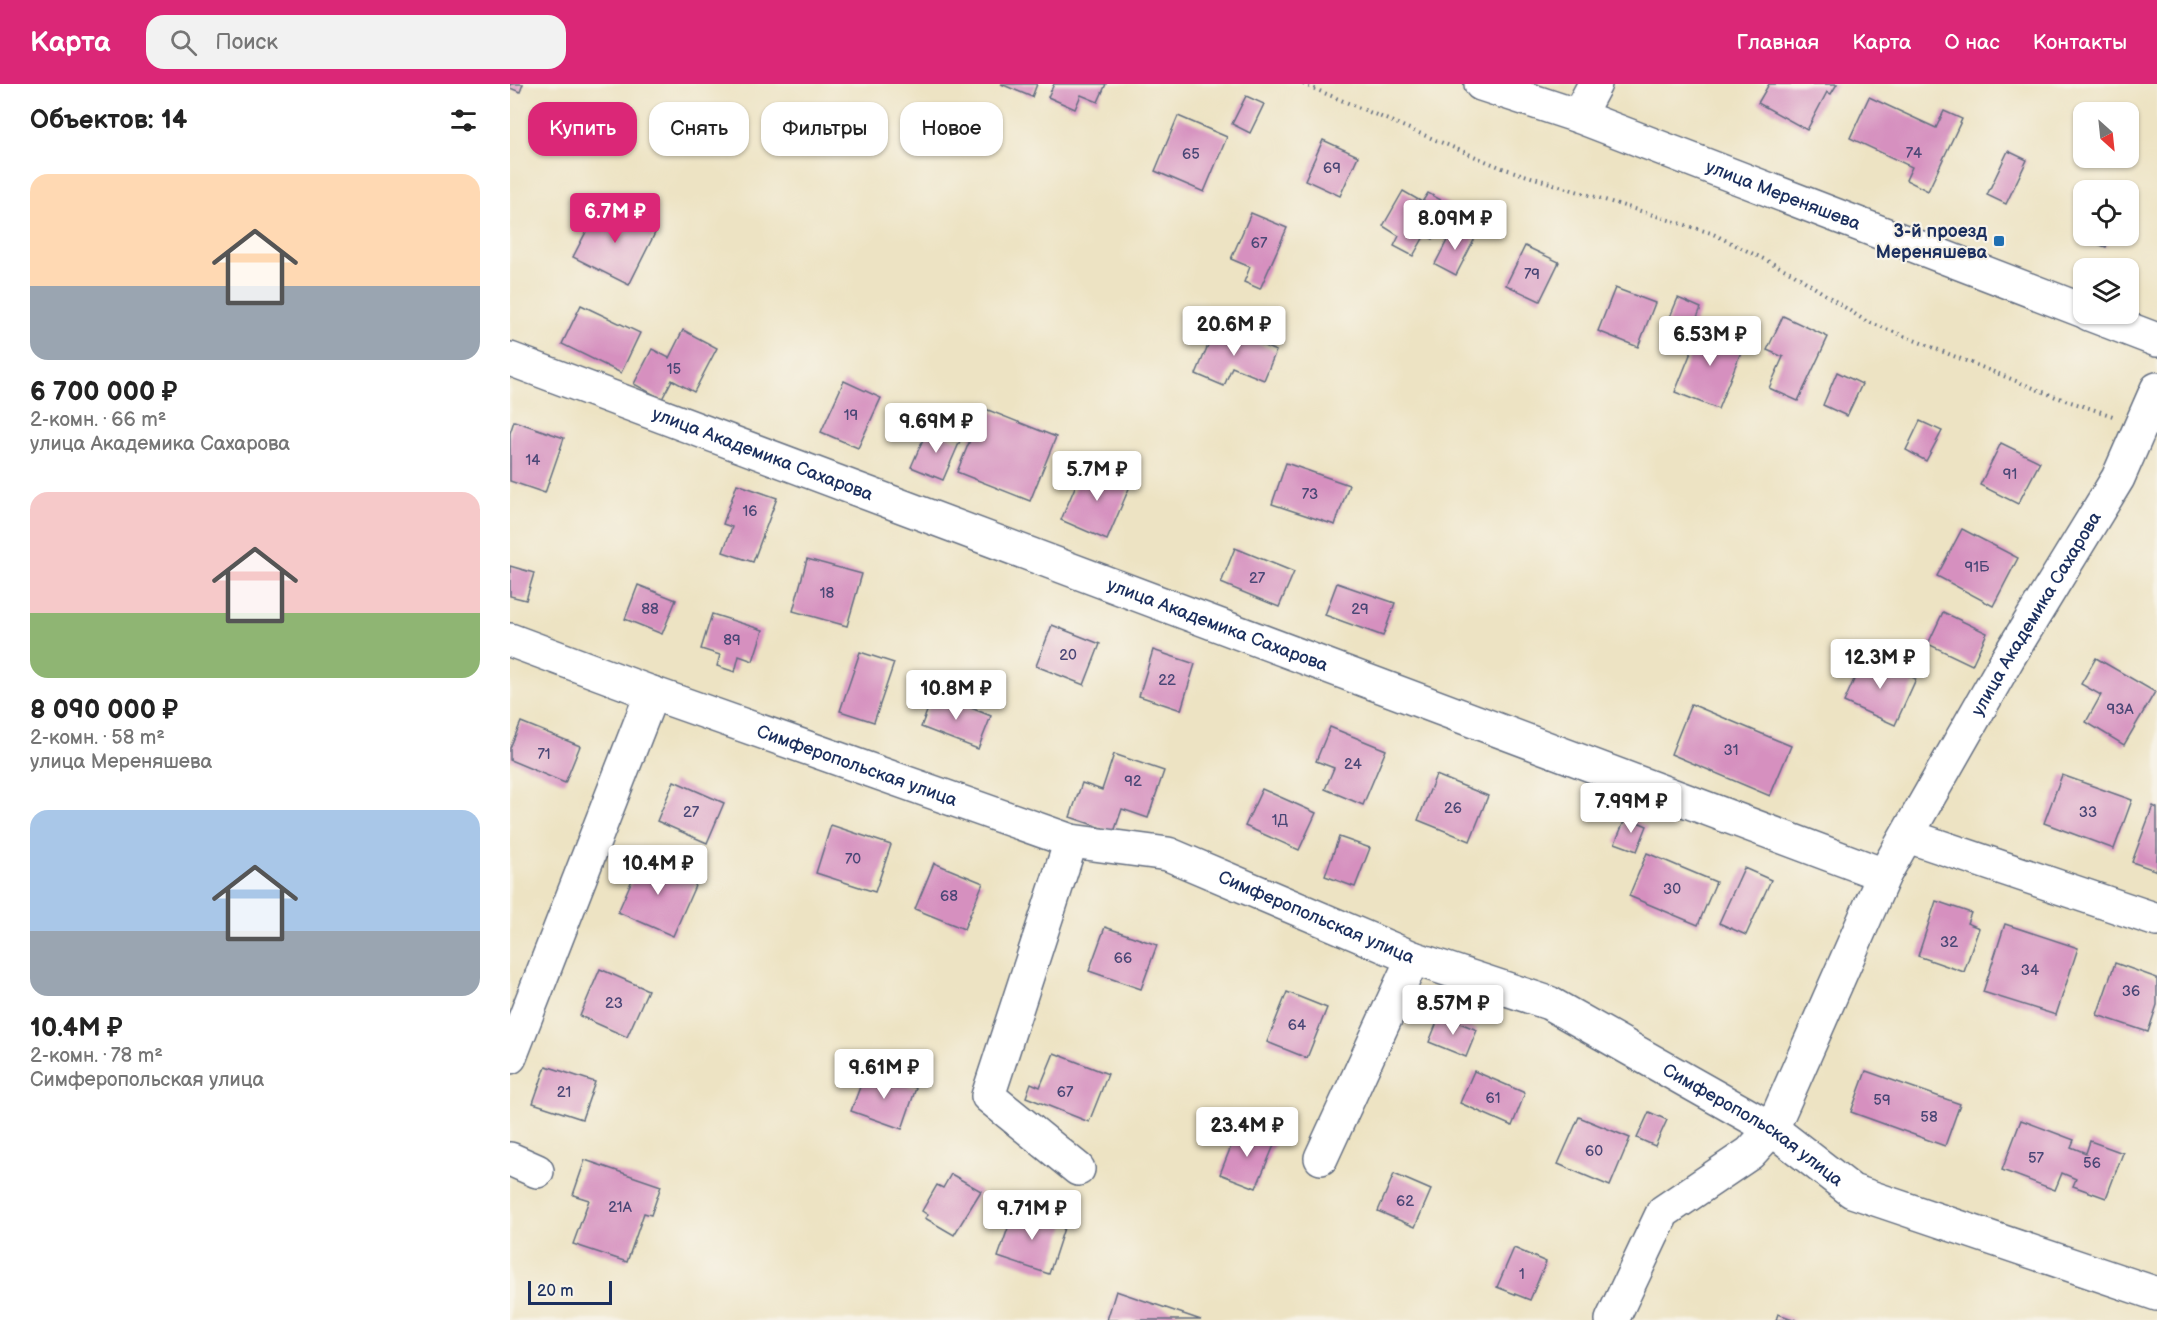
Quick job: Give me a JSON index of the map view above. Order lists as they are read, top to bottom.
{
  "streets": {
    "street": ["улица Мереняшева", "улица Академика Сахарова", "Симферопольская улица"]
  },
  "places": {
    "transit": ["3-й проезд Мереняшева"]
  },
  "house_numbers": [
    "74",
    "65",
    "69",
    "67",
    "79",
    "15",
    "19",
    "14",
    "91",
    "73",
    "16",
    "91Б",
    "27",
    "18",
    "88",
    "29",
    "89",
    "20",
    "22",
    "93А",
    "31",
    "71",
    "24",
    "92",
    "26",
    "27",
    "33",
    "1Д",
    "70",
    "30",
    "68",
    "32",
    "66",
    "34",
    "36",
    "23",
    "64",
    "21",
    "67",
    "61",
    "59",
    "58",
    "60",
    "57",
    "56",
    "62",
    "21А",
    "1"
  ],
  "scale_bar": "20 m",
  "north": "bottom right",
  "page": {
    "header": "Карта",
    "search": "Поиск",
    "nav": [
      "Главная",
      "Карта",
      "О нас",
      "Контакты"
    ],
    "heading": "Объектов: 14",
    "chip": [
      "Купить",
      "Снять",
      "Фильтры",
      "Новое"
    ],
    "list": [
      {
        "name": "6 700 000 ₽",
        "note": "2-комн. · 66 m² · улица Академика Сахарова"
      },
      {
        "name": "8 090 000 ₽",
        "note": "2-комн. · 58 m² · улица Мереняшева"
      },
      {
        "name": "10.4M ₽",
        "note": "2-комн. · 78 m² · Симферопольская улица"
      }
    ],
    "price": [
      "6.7M ₽",
      "8.09M ₽",
      "20.6M ₽",
      "6.53M ₽",
      "9.69M ₽",
      "5.7M ₽",
      "12.3M ₽",
      "10.8M ₽",
      "7.99M ₽",
      "10.4M ₽",
      "8.57M ₽",
      "9.61M ₽",
      "23.4M ₽",
      "9.71M ₽"
    ],
    "scale": "20 m"
  }
}
